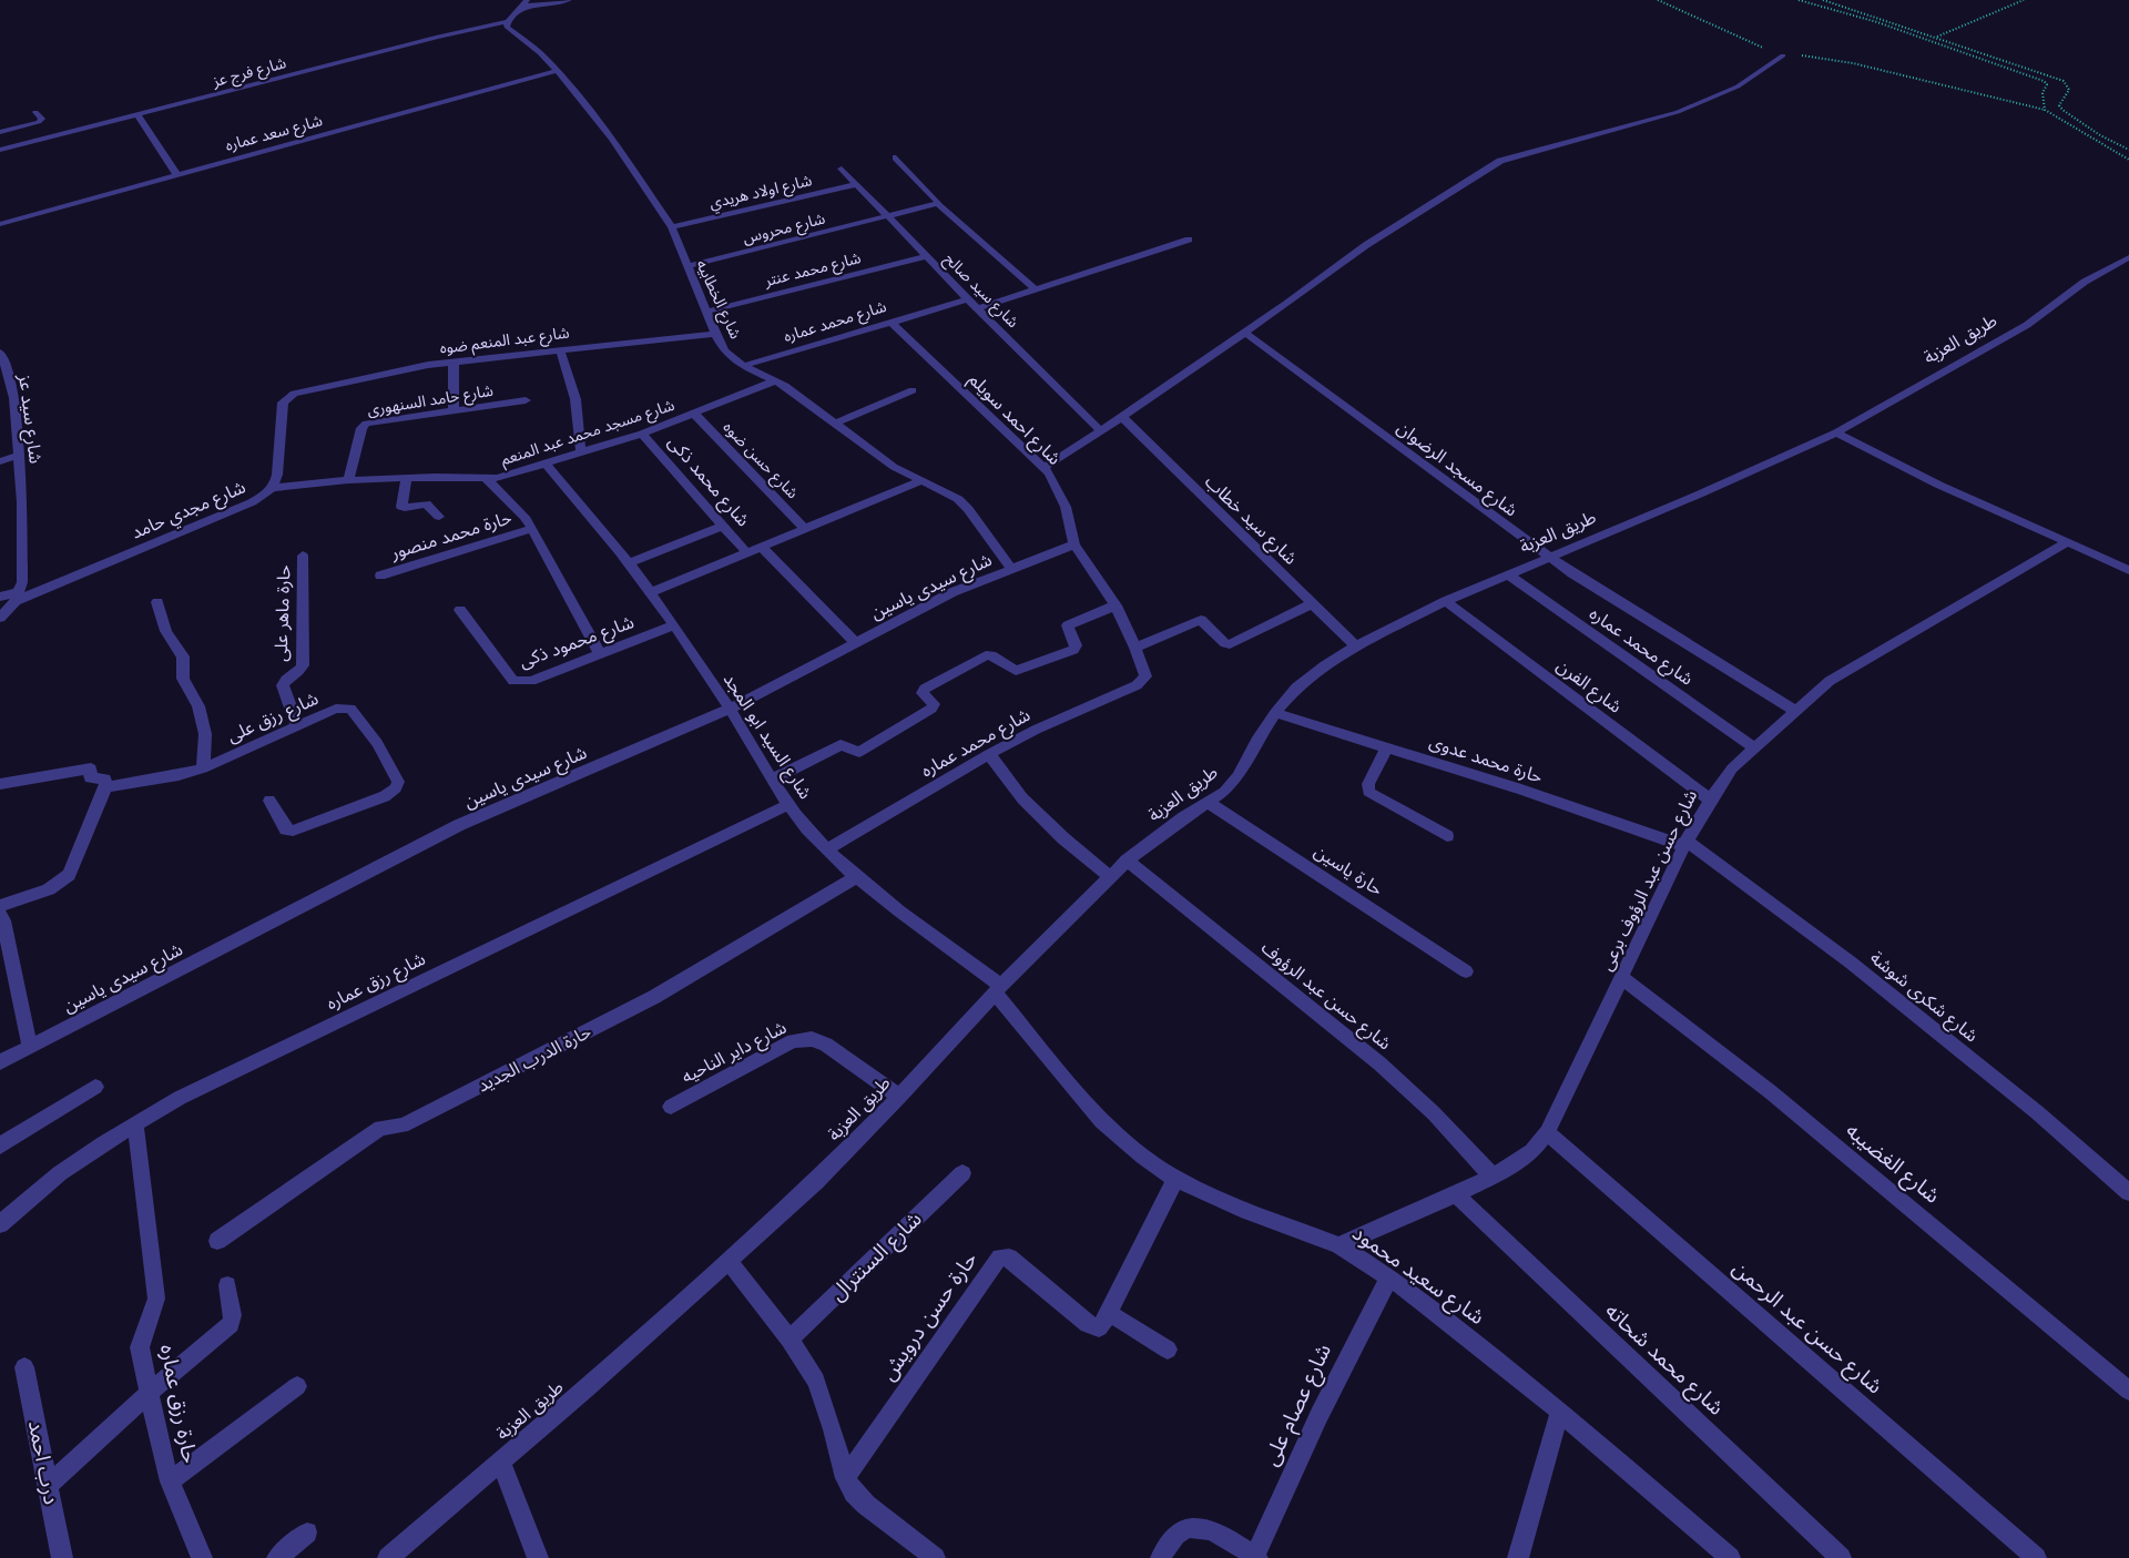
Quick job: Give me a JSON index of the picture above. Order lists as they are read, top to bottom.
{
  "streets": {
    "street": [
      "شارع فرج عز",
      "شارع سعد عماره",
      "شارع اولاد هريدي",
      "شارع محروس",
      "شارع محمد عنتر",
      "شارع سيد صالح",
      "شارع الخطابيه",
      "شارع محمد عماره",
      "طريق العزبة",
      "شارع عبد المنعم ضوه",
      "شارع حامد السنهورى",
      "شارع سيد عز",
      "شارع احمد سويلم",
      "شارع مسجد محمد عبد المنعم",
      "شارع حسن ضوه",
      "شارع مسجد الرضوان",
      "شارع محمد ذكى",
      "شارع مجدي حامد",
      "شارع سيد خطاب",
      "حارة محمد منصور",
      "شارع سيدى ياسين",
      "حارة ماهر على",
      "شارع محمود ذكى",
      "شارع الفرن",
      "شارع رزق على",
      "شارع السيد ابو المجد",
      "حارة محمد عدوى",
      "حارة ياسين",
      "شارع حسن عبد الرؤوف برعى",
      "شارع رزق عماره",
      "شارع حسن عبد الرؤوف",
      "شارع شكرى شوشة",
      "شارع داير الناحيه",
      "حارة الدرب الجديد",
      "شارع الغضيبه",
      "شارع السنترال",
      "شارع سعيد محمود",
      "حارة حسن درويش",
      "شارع حسن عبد الرحمن",
      "شارع محمد شحاته",
      "حارة رزق عماره",
      "شارع عصام على",
      "درب احمد"
    ]
  },
  "crossings": [
    ["شارع فرج عز", "شارع الخطابيه"],
    ["شارع سعد عماره", "شارع الخطابيه"],
    ["شارع اولاد هريدي", "شارع سيد صالح"],
    ["شارع اولاد هريدي", "شارع الخطابيه"],
    ["شارع محروس", "شارع سيد صالح"],
    ["شارع محروس", "شارع الخطابيه"],
    ["شارع محمد عنتر", "شارع سيد صالح"],
    ["شارع محمد عنتر", "شارع الخطابيه"],
    ["شارع سيد صالح", "شارع محمد عماره"],
    ["شارع الخطابيه", "شارع محمد عماره"],
    ["شارع الخطابيه", "شارع عبد المنعم ضوه"],
    ["شارع الخطابيه", "شارع مسجد محمد عبد المنعم"],
    ["شارع الخطابيه", "شارع سيدى ياسين"],
    ["شارع محمد عماره", "طريق العزبة"],
    ["شارع محمد عماره", "شارع احمد سويلم"],
    ["شارع محمد عماره", "شارع السيد ابو المجد"],
    ["شارع محمد عماره", "شارع حسن عبد الرؤوف برعى"],
    ["طريق العزبة", "شارع مسجد الرضوان"],
    ["طريق العزبة", "شارع سيد خطاب"],
    ["طريق العزبة", "شارع الفرن"],
    ["طريق العزبة", "شارع السيد ابو المجد"],
    ["طريق العزبة", "حارة محمد عدوى"],
    ["طريق العزبة", "حارة ياسين"],
    ["طريق العزبة", "شارع حسن عبد الرؤوف"],
    ["طريق العزبة", "شارع داير الناحيه"],
    ["طريق العزبة", "شارع سعيد محمود"],
    ["شارع عبد المنعم ضوه", "شارع مجدي حامد"],
    ["شارع حامد السنهورى", "شارع مسجد محمد عبد المنعم"],
    ["شارع سيد عز", "شارع مجدي حامد"],
    ["شارع احمد سويلم", "شارع سيدى ياسين"],
    ["شارع مسجد محمد عبد المنعم", "شارع حسن ضوه"],
    ["شارع مسجد محمد عبد المنعم", "شارع محمد ذكى"],
    ["شارع مسجد محمد عبد المنعم", "شارع مجدي حامد"],
    ["شارع مسجد محمد عبد المنعم", "شارع السيد ابو المجد"],
    ["شارع مسجد الرضوان", "شارع حسن عبد الرؤوف برعى"],
    ["شارع سيدى ياسين", "شارع السيد ابو المجد"],
    ["حارة ماهر على", "شارع رزق على"],
    ["شارع محمود ذكى", "شارع السيد ابو المجد"],
    ["شارع الفرن", "شارع حسن عبد الرؤوف برعى"],
    ["شارع السيد ابو المجد", "شارع رزق عماره"],
    ["شارع السيد ابو المجد", "حارة الدرب الجديد"],
    ["شارع السيد ابو المجد", "شارع سعيد محمود"],
    ["حارة محمد عدوى", "شارع حسن عبد الرؤوف برعى"],
    ["حارة محمد عدوى", "شارع شكرى شوشة"],
    ["شارع حسن عبد الرؤوف برعى", "شارع حسن عبد الرؤوف"],
    ["شارع حسن عبد الرؤوف برعى", "شارع شكرى شوشة"],
    ["شارع حسن عبد الرؤوف برعى", "شارع الغضيبه"],
    ["شارع حسن عبد الرؤوف برعى", "شارع سعيد محمود"],
    ["شارع حسن عبد الرؤوف برعى", "شارع حسن عبد الرحمن"],
    ["شارع حسن عبد الرؤوف برعى", "شارع محمد شحاته"],
    ["شارع رزق عماره", "حارة رزق عماره"],
    ["شارع سعيد محمود", "شارع عصام على"]
  ]
}
